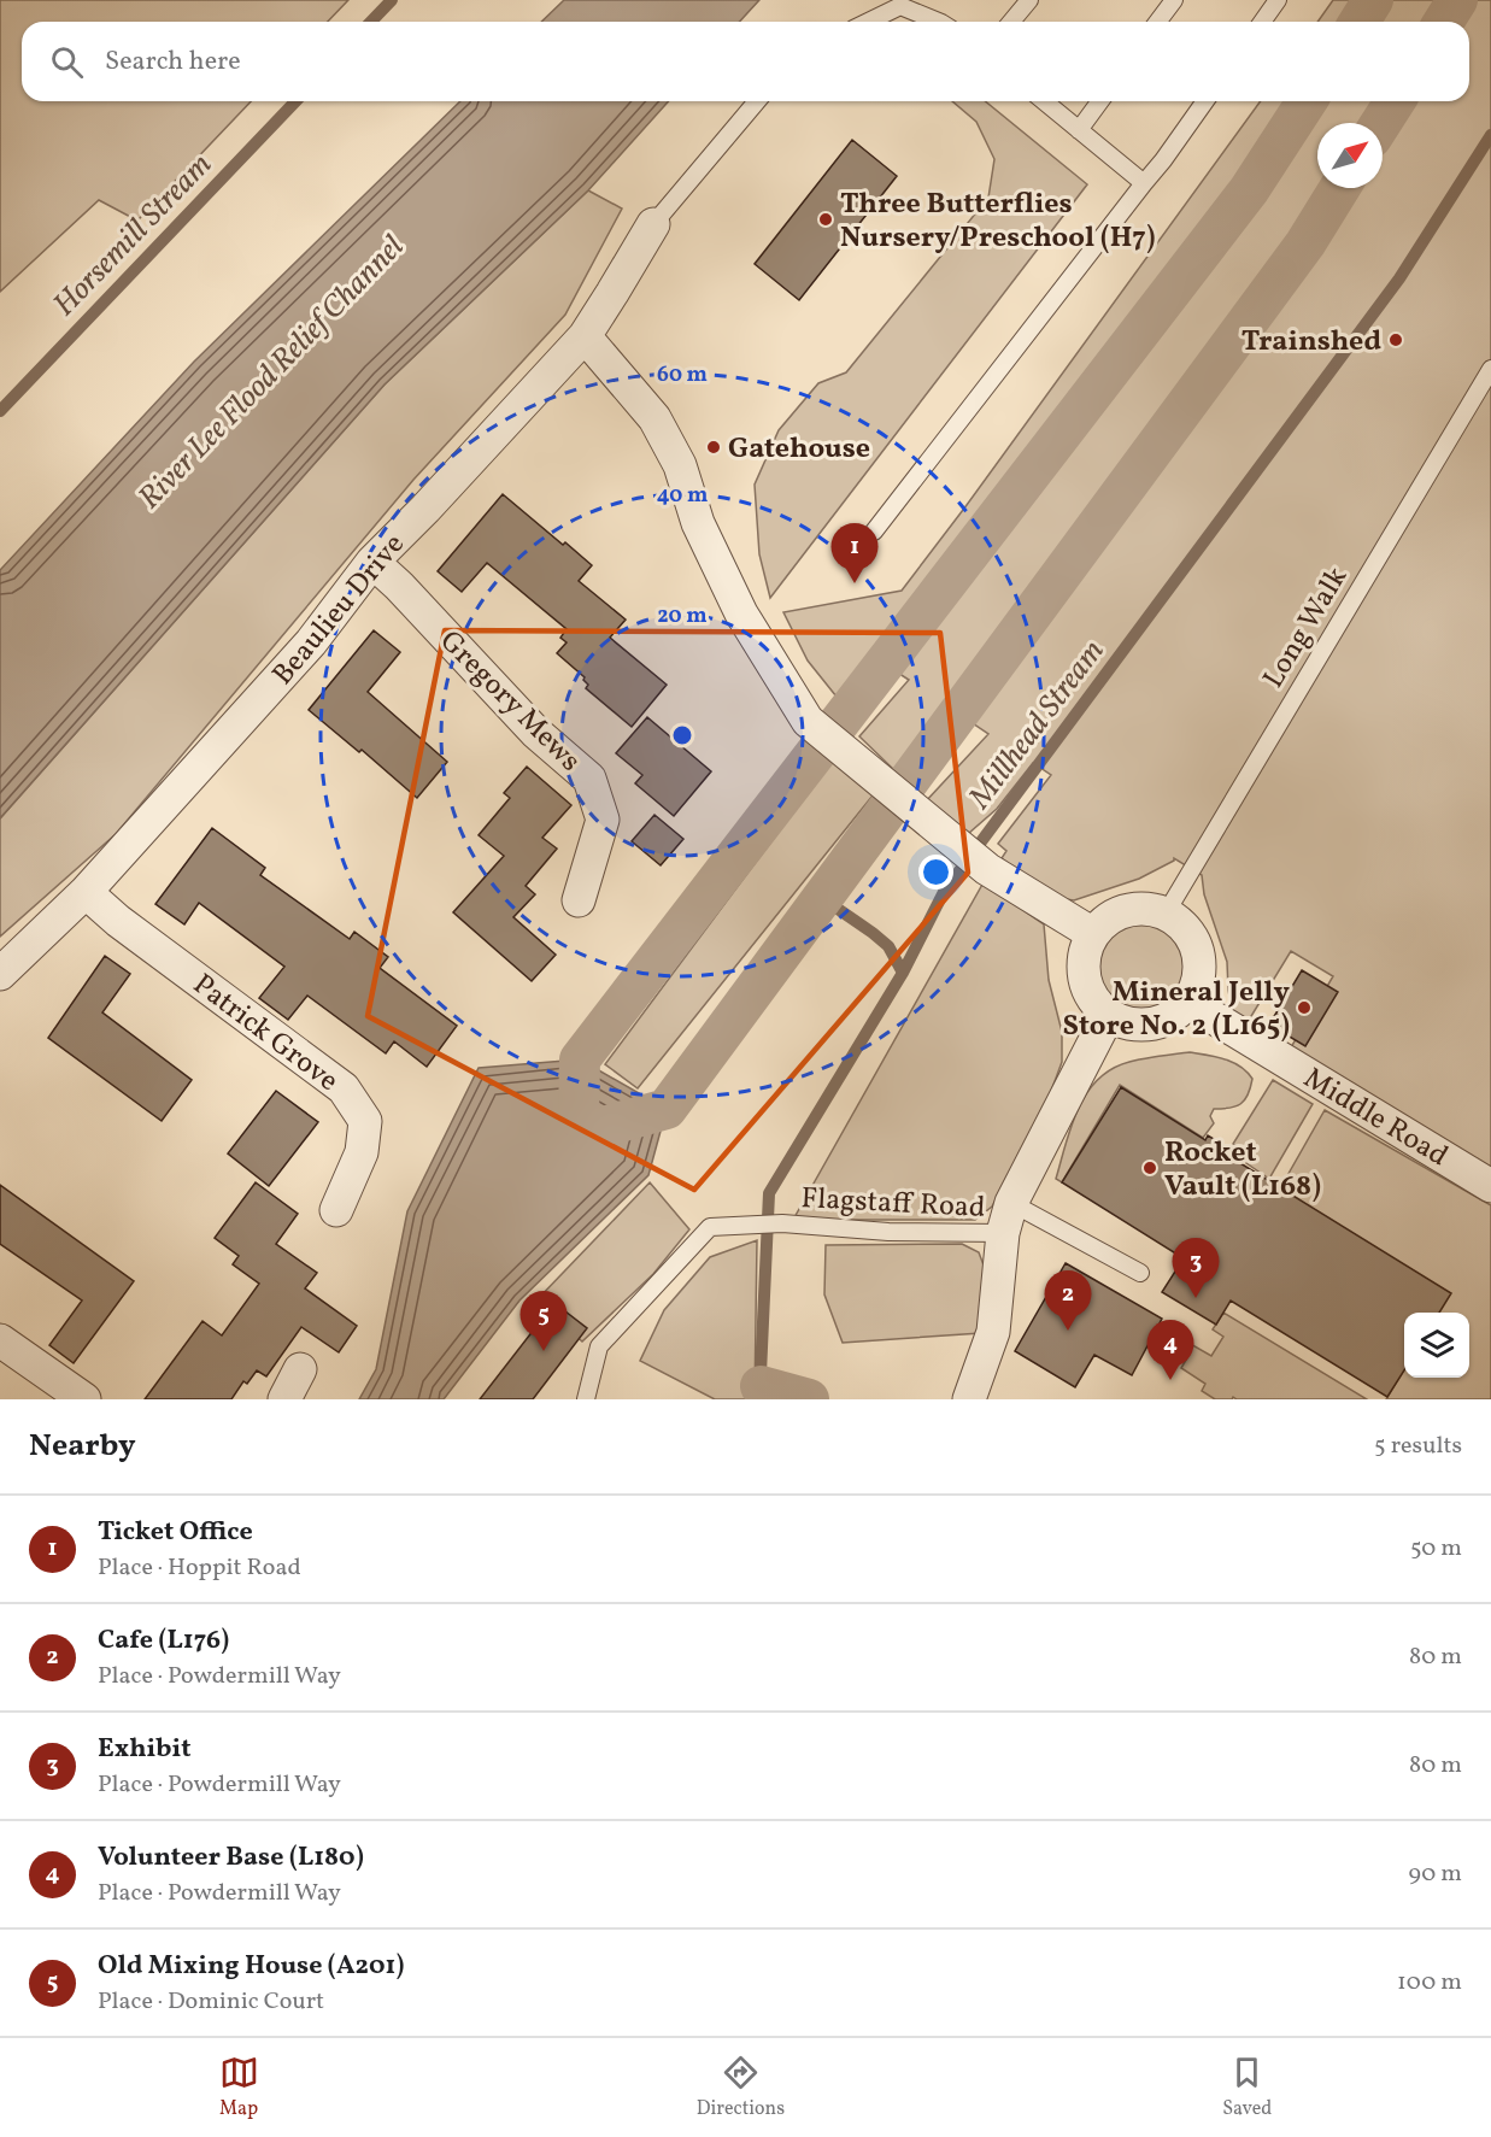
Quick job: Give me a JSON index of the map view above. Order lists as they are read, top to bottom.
{
  "streets": {
    "street": [
      "Beaulieu Drive",
      "Gregory Mews",
      "Patrick Grove",
      "Middle Road"
    ],
    "lane": ["Long Walk", "Flagstaff Road"]
  },
  "crossings": [
    ["Beaulieu Drive", "Gregory Mews"],
    ["Beaulieu Drive", "Patrick Grove"],
    ["Long Walk", "Middle Road"]
  ],
  "water": ["Horsemill Stream", "River Lee Flood Relief Channel", "Millhead Stream"],
  "places": [
    "Three Butterflies Nursery/Preschool (H7)",
    "Trainshed",
    "Gatehouse",
    "Mineral Jelly Store No. 2 (L165)",
    "Rocket Vault (L168)"
  ],
  "north": "top right",
  "page": {
    "search": "Search here",
    "pins": [
      "1",
      "3",
      "2",
      "5",
      "4"
    ],
    "heading": ["Nearby", "5 results"],
    "list": [
      {
        "mark": "1",
        "name": "Ticket Office",
        "note": "Place · Hoppit Road",
        "value": "50 m"
      },
      {
        "mark": "2",
        "name": "Cafe (L176)",
        "note": "Place · Powdermill Way",
        "value": "80 m"
      },
      {
        "mark": "3",
        "name": "Exhibit",
        "note": "Place · Powdermill Way",
        "value": "80 m"
      },
      {
        "mark": "4",
        "name": "Volunteer Base (L180)",
        "note": "Place · Powdermill Way",
        "value": "90 m"
      },
      {
        "mark": "5",
        "name": "Old Mixing House (A201)",
        "note": "Place · Dominic Court",
        "value": "100 m"
      }
    ],
    "nav": ["Map", "Directions", "Saved"]
  },
  "rings": ["60 m", "40 m", "20 m"]
}
